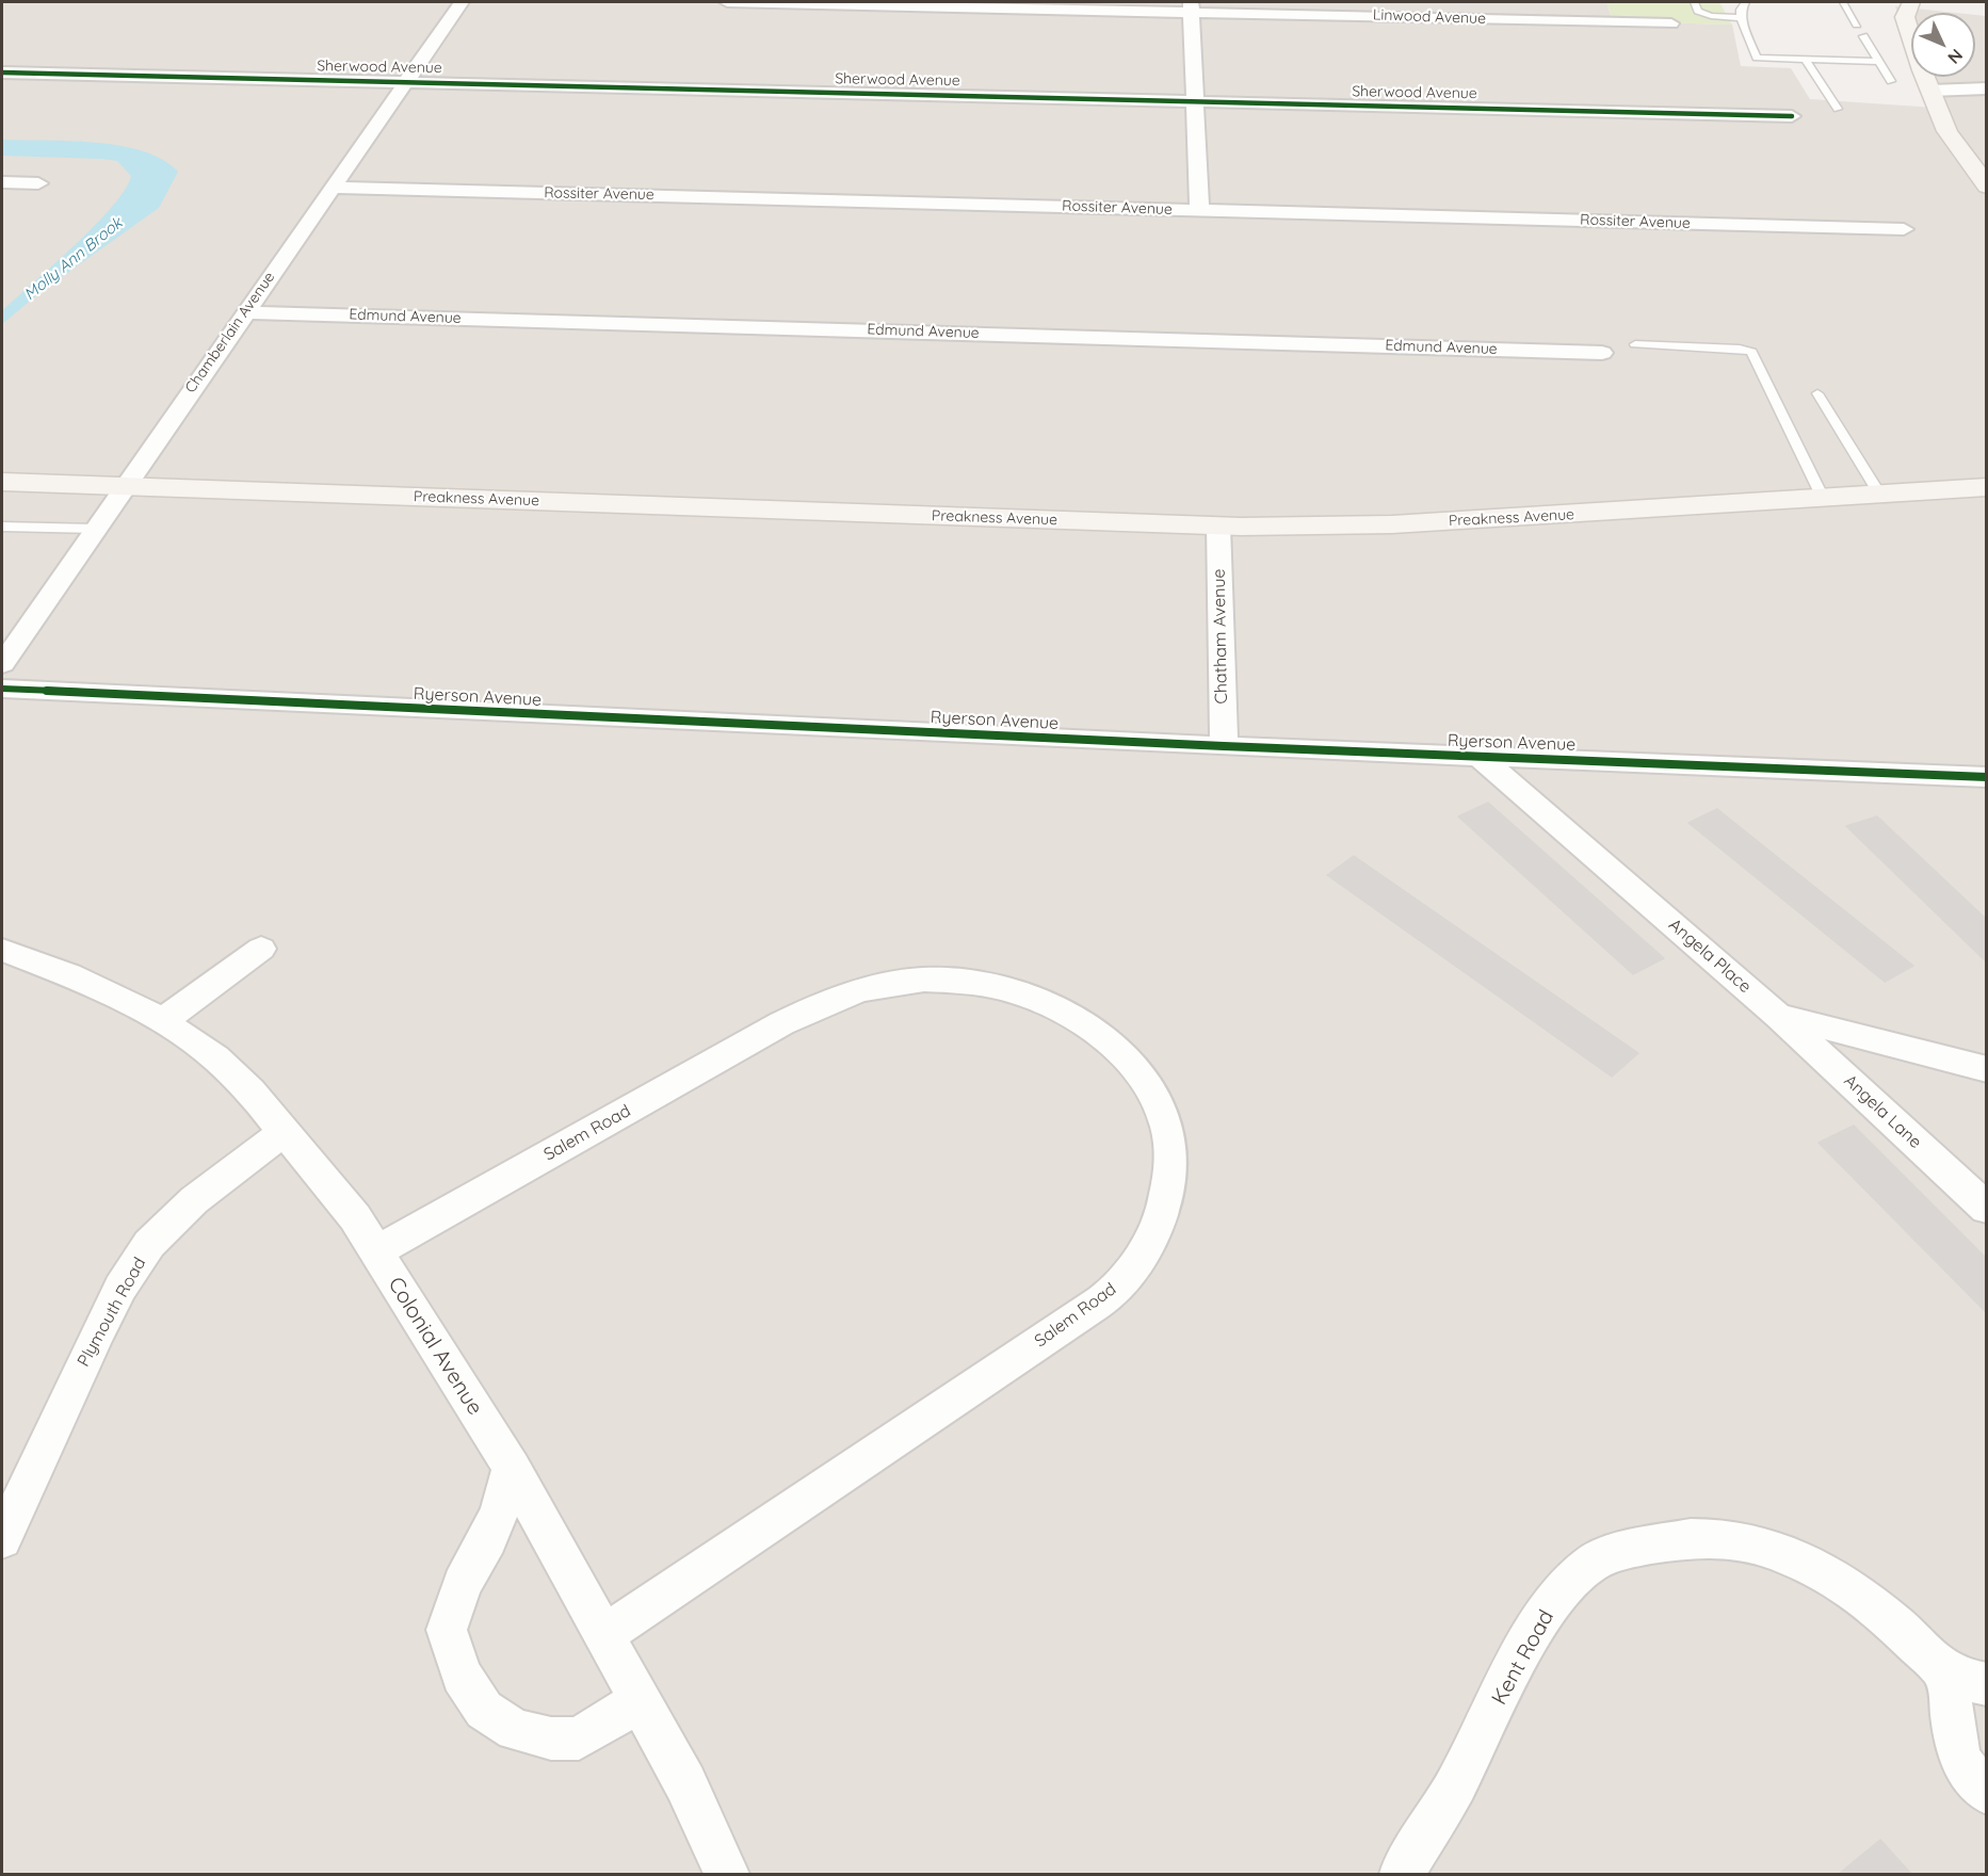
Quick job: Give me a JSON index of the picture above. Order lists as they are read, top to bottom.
{
  "streets": {
    "main road": ["Preakness Avenue"],
    "street": [
      "Linwood Avenue",
      "Sherwood Avenue",
      "Rossiter Avenue",
      "Edmund Avenue",
      "Chamberlain Avenue",
      "Chatham Avenue",
      "Ryerson Avenue",
      "Angela Place",
      "Angela Lane",
      "Salem Road",
      "Plymouth Road",
      "Colonial Avenue",
      "Kent Road"
    ]
  },
  "crossings": [
    ["Sherwood Avenue", "Chamberlain Avenue"],
    ["Rossiter Avenue", "Chamberlain Avenue"],
    ["Edmund Avenue", "Chamberlain Avenue"],
    ["Chamberlain Avenue", "Preakness Avenue"],
    ["Preakness Avenue", "Chatham Avenue"],
    ["Chatham Avenue", "Ryerson Avenue"],
    ["Ryerson Avenue", "Angela Place"],
    ["Angela Place", "Angela Lane"],
    ["Salem Road", "Colonial Avenue"],
    ["Plymouth Road", "Colonial Avenue"]
  ],
  "water": ["Molly Ann Brook"],
  "north": "bottom right"
}
